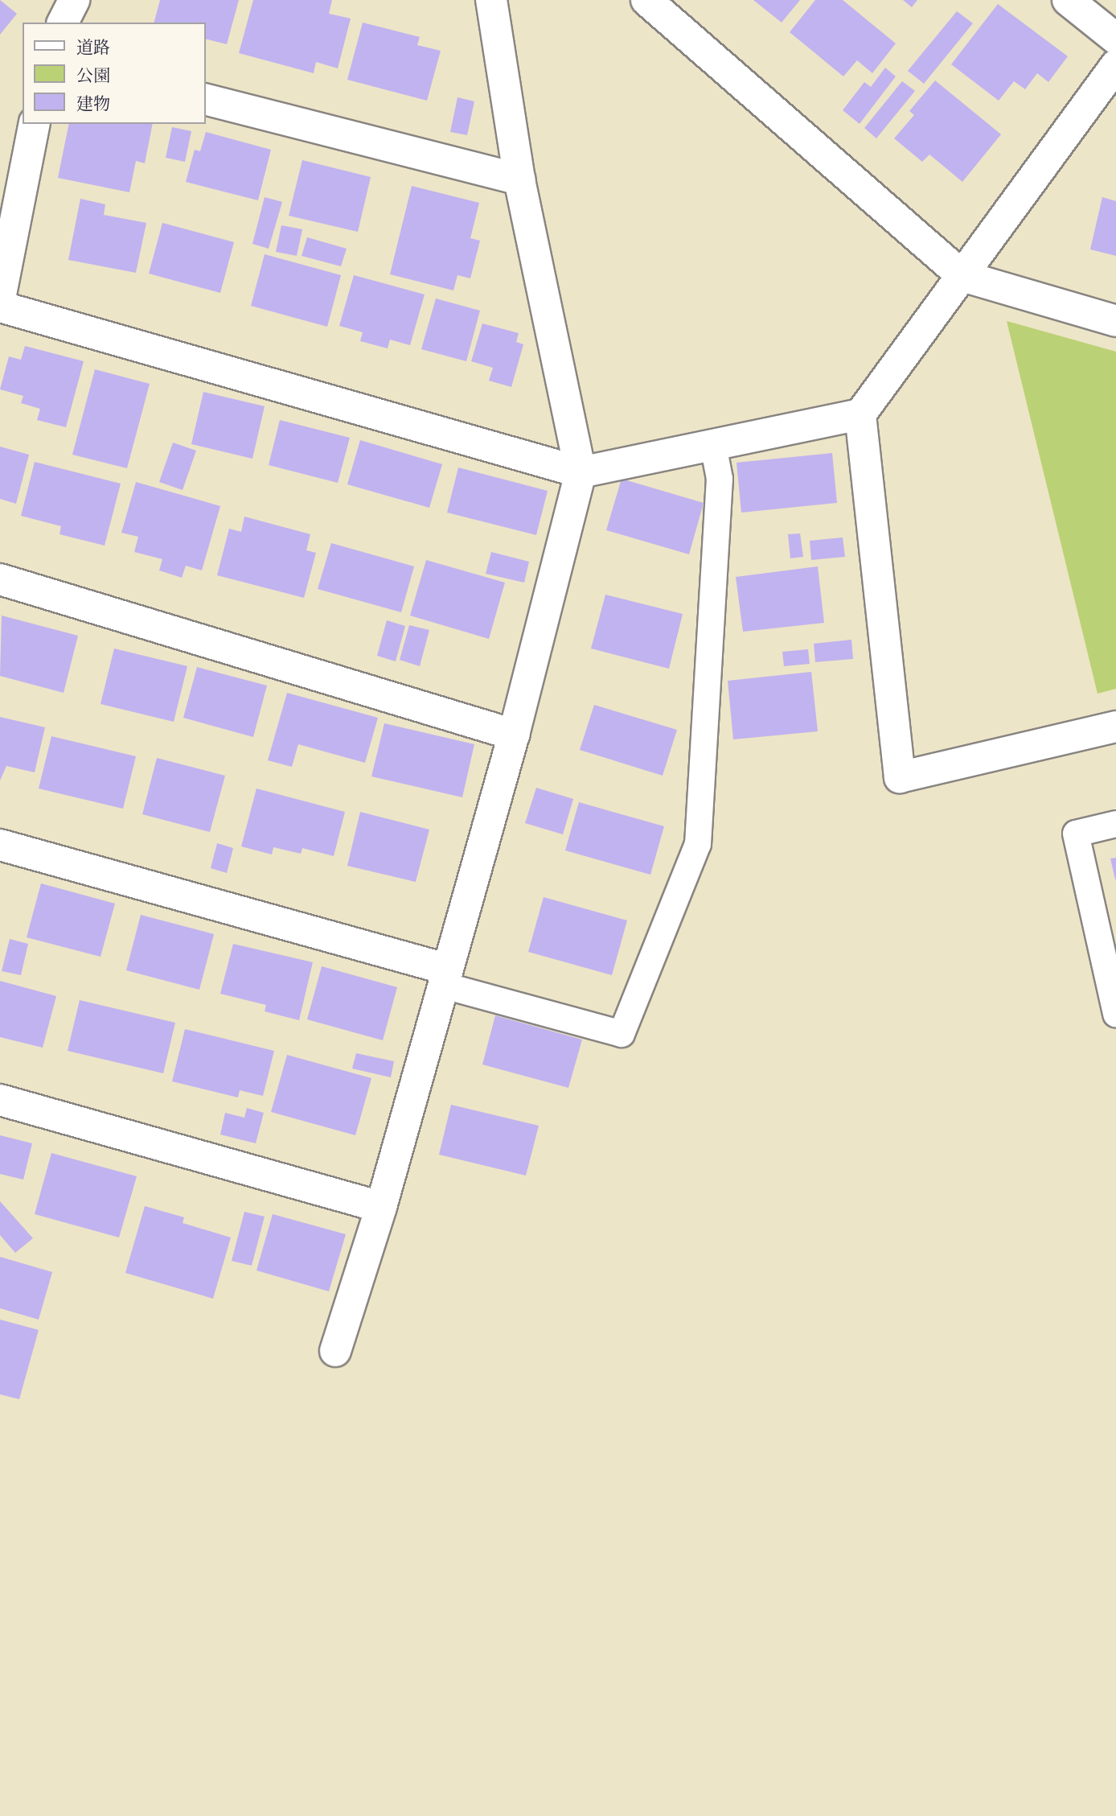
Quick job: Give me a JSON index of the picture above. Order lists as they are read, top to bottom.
{
  "legend": ["道路", "公園", "建物"]
}
